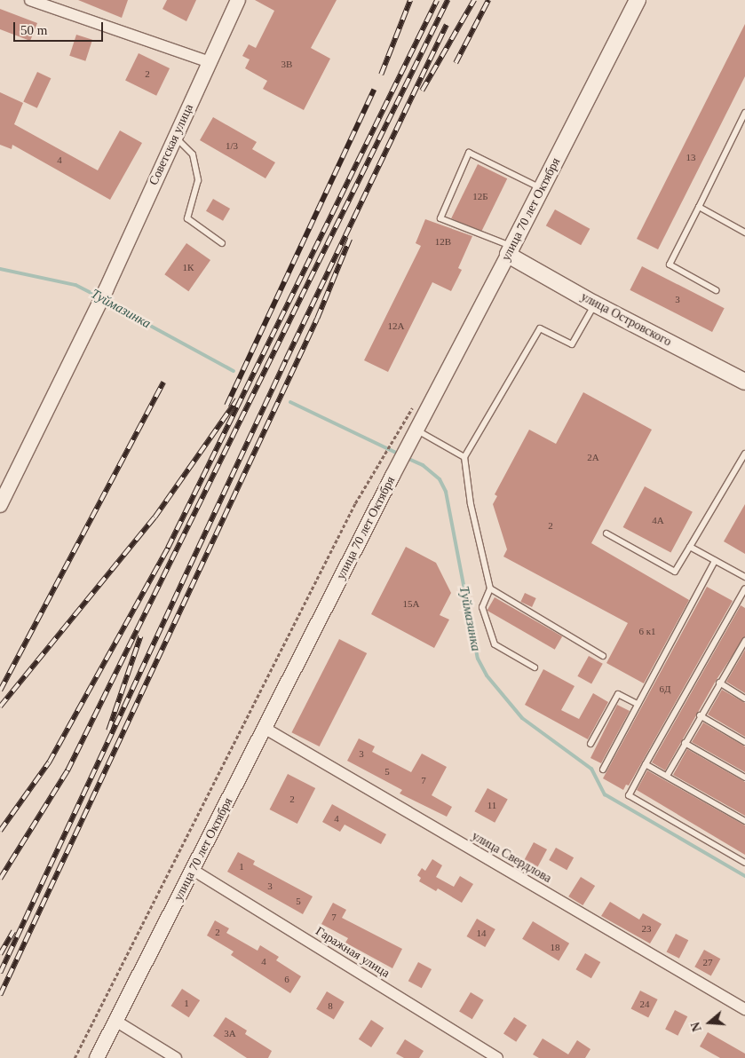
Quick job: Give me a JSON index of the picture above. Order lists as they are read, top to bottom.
{
  "streets": {
    "main road": ["улица 70 лет Октября", "улица Островского"],
    "street": ["Советская улица", "улица Свердлова", "Гаражная улица"]
  },
  "crossings": [
    ["улица 70 лет Октября", "улица Островского"],
    ["улица 70 лет Октября", "улица Свердлова"],
    ["улица 70 лет Октября", "Гаражная улица"]
  ],
  "water": ["Туймазинка"],
  "house_numbers": [
    "3В",
    "2",
    "1/3",
    "13",
    "4",
    "12Б",
    "12В",
    "1К",
    "3",
    "12А",
    "2А",
    "4А",
    "2",
    "15А",
    "6 к1",
    "6Д",
    "3",
    "5",
    "7",
    "2",
    "11",
    "4",
    "1",
    "3",
    "5",
    "7",
    "23",
    "2",
    "14",
    "18",
    "4",
    "27",
    "6",
    "1",
    "24",
    "8",
    "3А"
  ],
  "scale_bar": "50 m",
  "north": "left"
}
